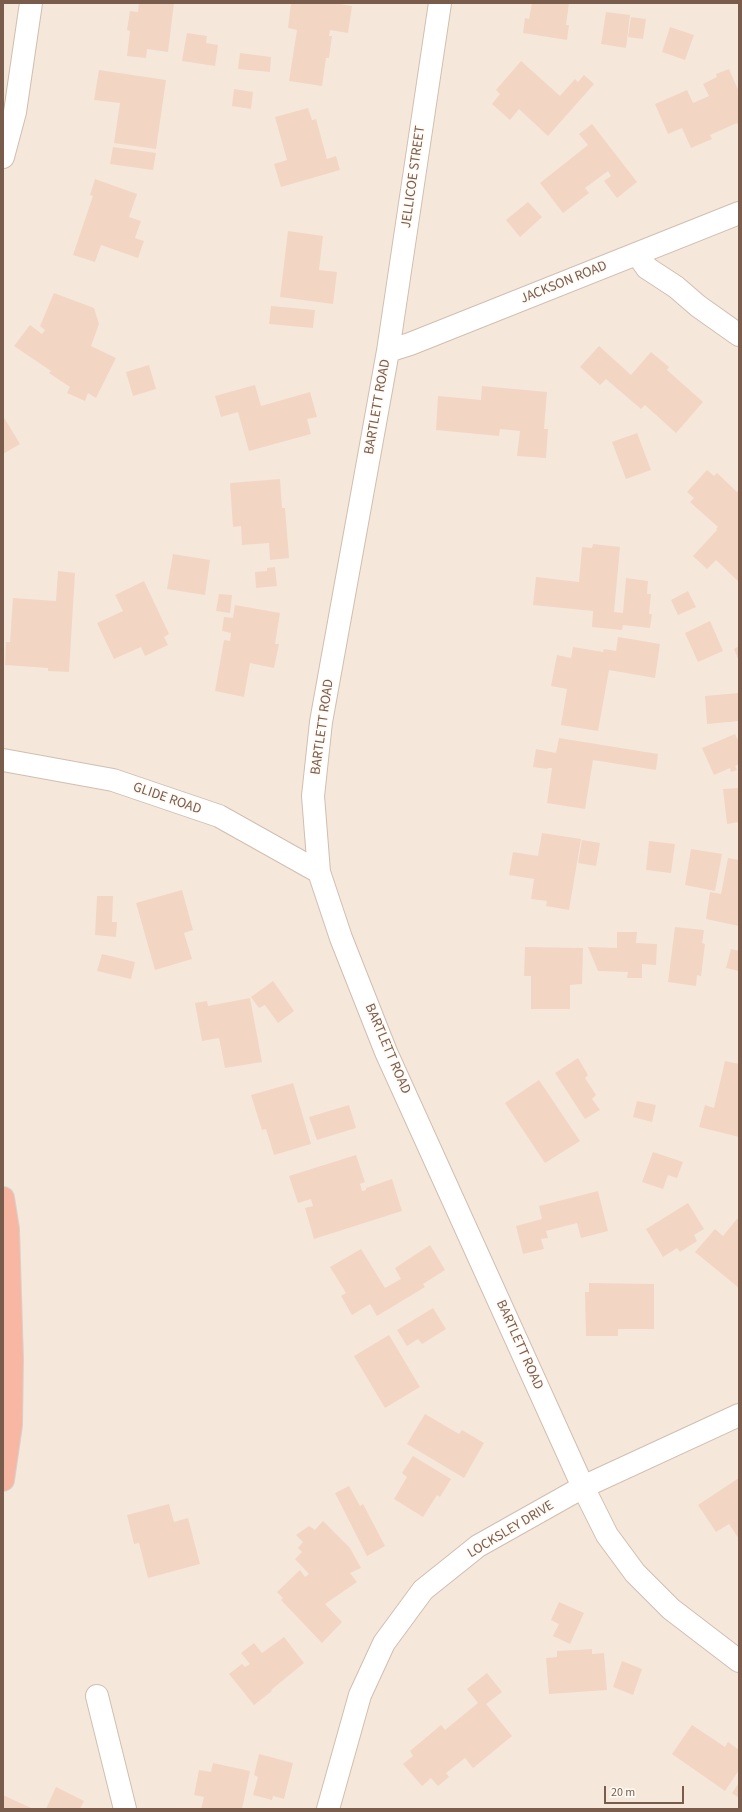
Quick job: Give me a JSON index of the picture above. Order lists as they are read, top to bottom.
{
  "streets": {
    "street": [
      "JELLICOE STREET",
      "JACKSON ROAD",
      "BARTLETT ROAD",
      "GLIDE ROAD",
      "LOCKSLEY DRIVE"
    ]
  },
  "crossings": [
    ["JELLICOE STREET", "JACKSON ROAD"],
    ["JELLICOE STREET", "BARTLETT ROAD"],
    ["JACKSON ROAD", "BARTLETT ROAD"],
    ["BARTLETT ROAD", "GLIDE ROAD"],
    ["BARTLETT ROAD", "LOCKSLEY DRIVE"]
  ],
  "scale_bar": "20 m"
}
